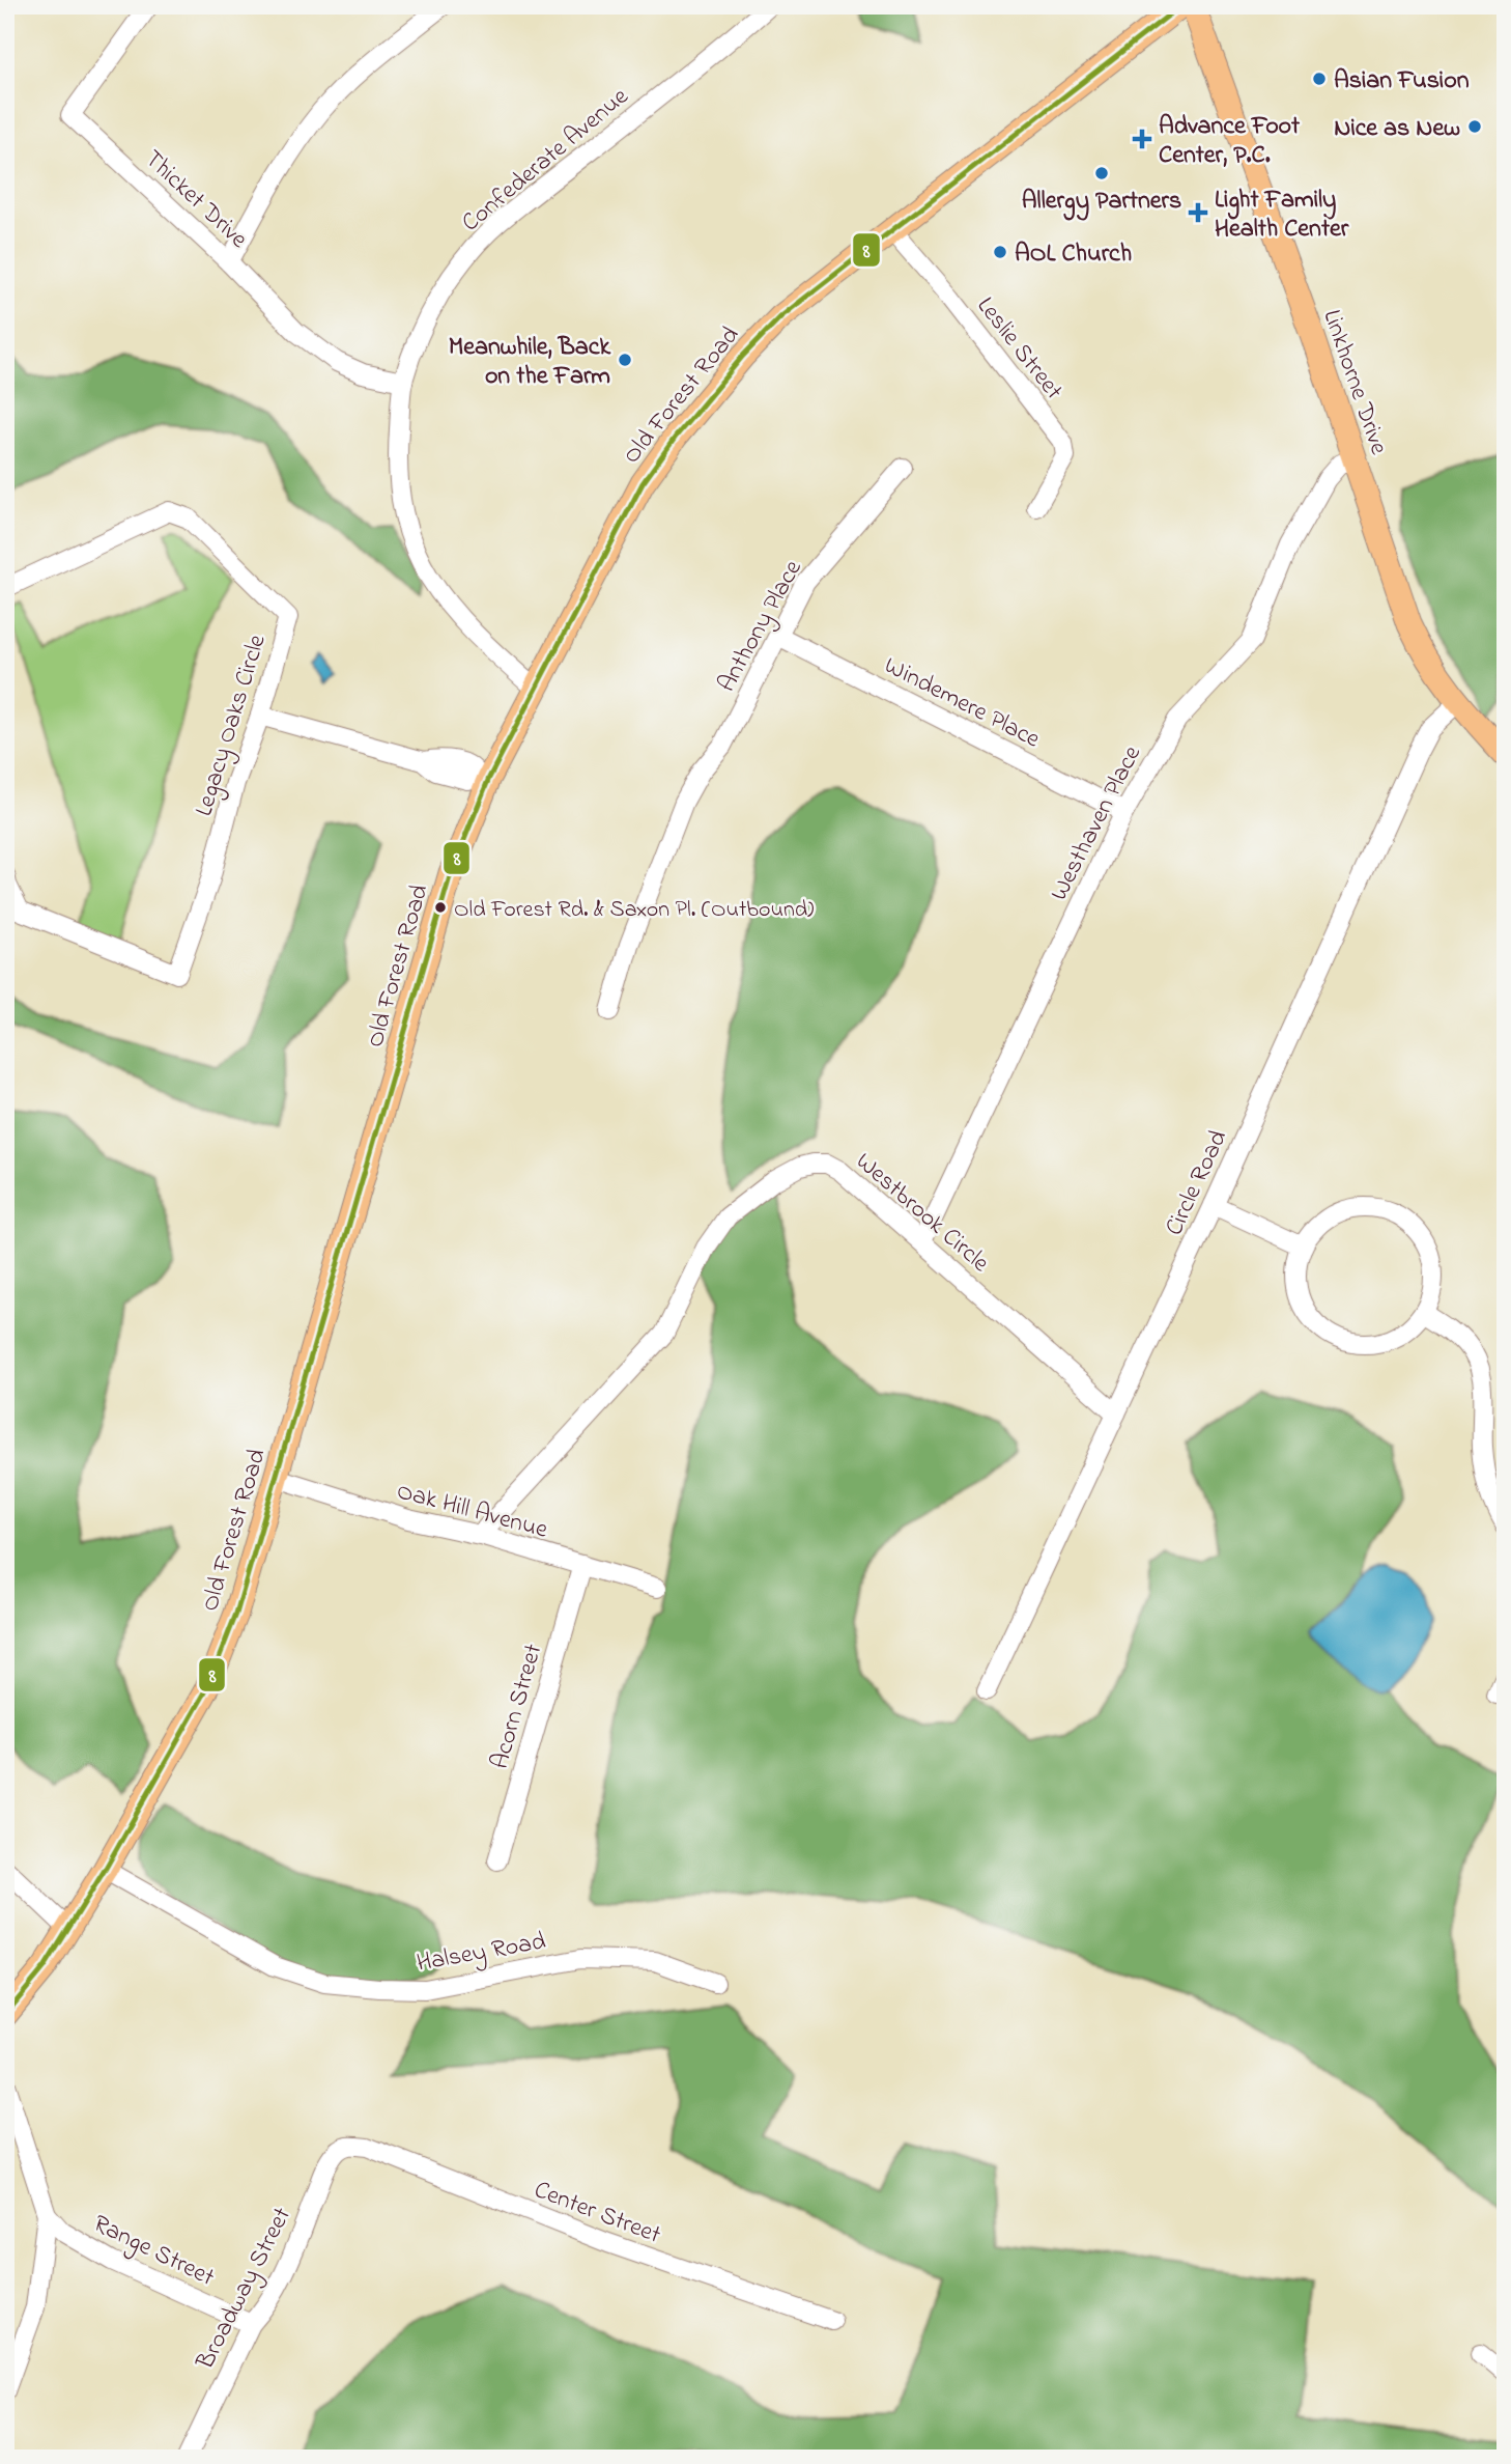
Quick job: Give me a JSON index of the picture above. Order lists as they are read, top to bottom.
{
  "streets": {
    "main road": ["Linkhorne Drive", "Old Forest Road"],
    "street": [
      "Confederate Avenue",
      "Thicket Drive",
      "Leslie Street",
      "Anthony Place",
      "Windemere Place",
      "Legacy Oaks Circle",
      "Westhaven Place",
      "Circle Road",
      "Westbrook Circle",
      "Oak Hill Avenue",
      "Acorn Street",
      "Halsey Road",
      "Center Street",
      "Range Street",
      "Broadway Street"
    ]
  },
  "crossings": [
    ["Confederate Avenue", "Thicket Drive"],
    ["Confederate Avenue", "Old Forest Road"],
    ["Leslie Street", "Old Forest Road"],
    ["Linkhorne Drive", "Westhaven Place"],
    ["Linkhorne Drive", "Circle Road"],
    ["Old Forest Road", "Oak Hill Avenue"],
    ["Old Forest Road", "Halsey Road"],
    ["Anthony Place", "Windemere Place"],
    ["Windemere Place", "Westhaven Place"],
    ["Westhaven Place", "Westbrook Circle"],
    ["Circle Road", "Westbrook Circle"],
    ["Westbrook Circle", "Oak Hill Avenue"],
    ["Oak Hill Avenue", "Acorn Street"],
    ["Center Street", "Broadway Street"],
    ["Range Street", "Broadway Street"]
  ],
  "places": {
    "other": [
      "Asian Fusion",
      "Nice as New",
      "Allergy Partners",
      "AOL Church",
      "Meanwhile, Back on the Farm",
      "Old Forest Rd. & Saxon Pl. (Outbound)"
    ],
    "health": ["Advance Foot Center, P.C.", "Light Family Health Center"]
  },
  "lines": ["transit line 8"]
}
